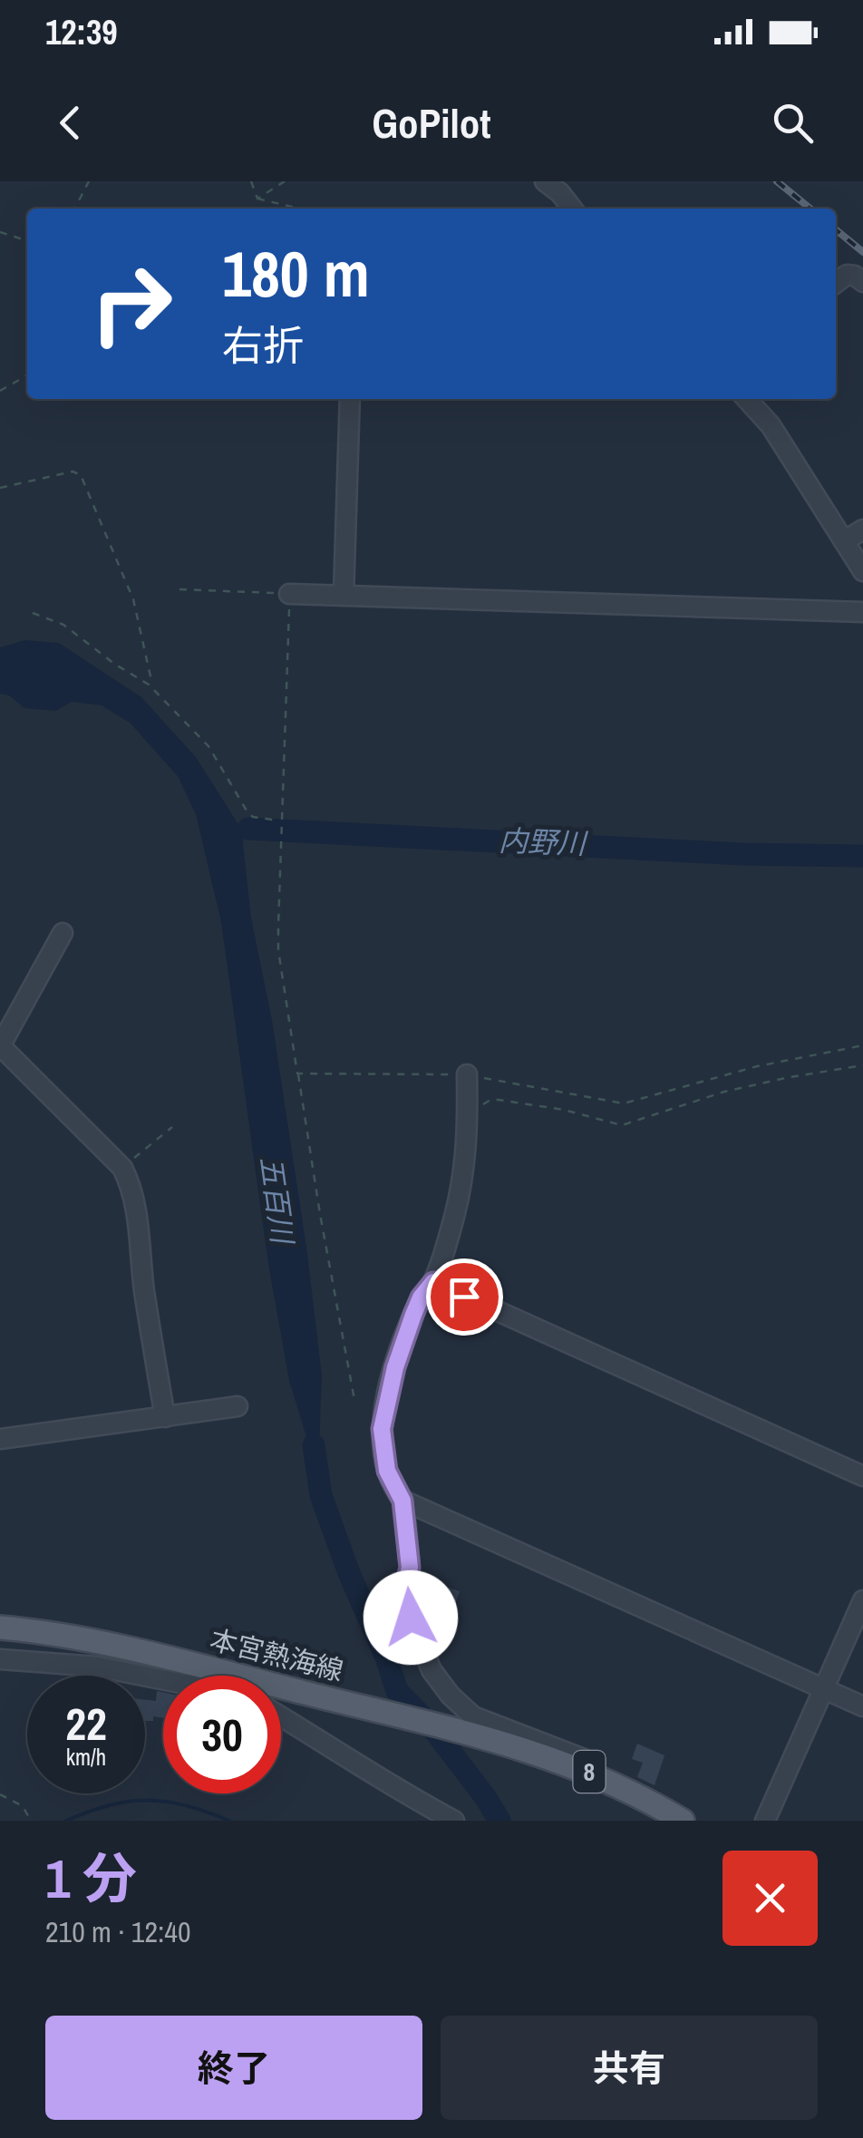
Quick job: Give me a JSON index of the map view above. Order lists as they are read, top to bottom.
{
  "streets": {
    "main road": ["本宮熱海線", "8"]
  },
  "water": ["内野川", "五百川"],
  "page": {
    "status": "12:39",
    "header": "GoPilot",
    "turn": ["180 m", "右折"],
    "speed": "22 km/h",
    "limit": "30",
    "heading": ["1 分", "210 m · 12:40"],
    "buttons": ["終了", "共有"]
  }
}
